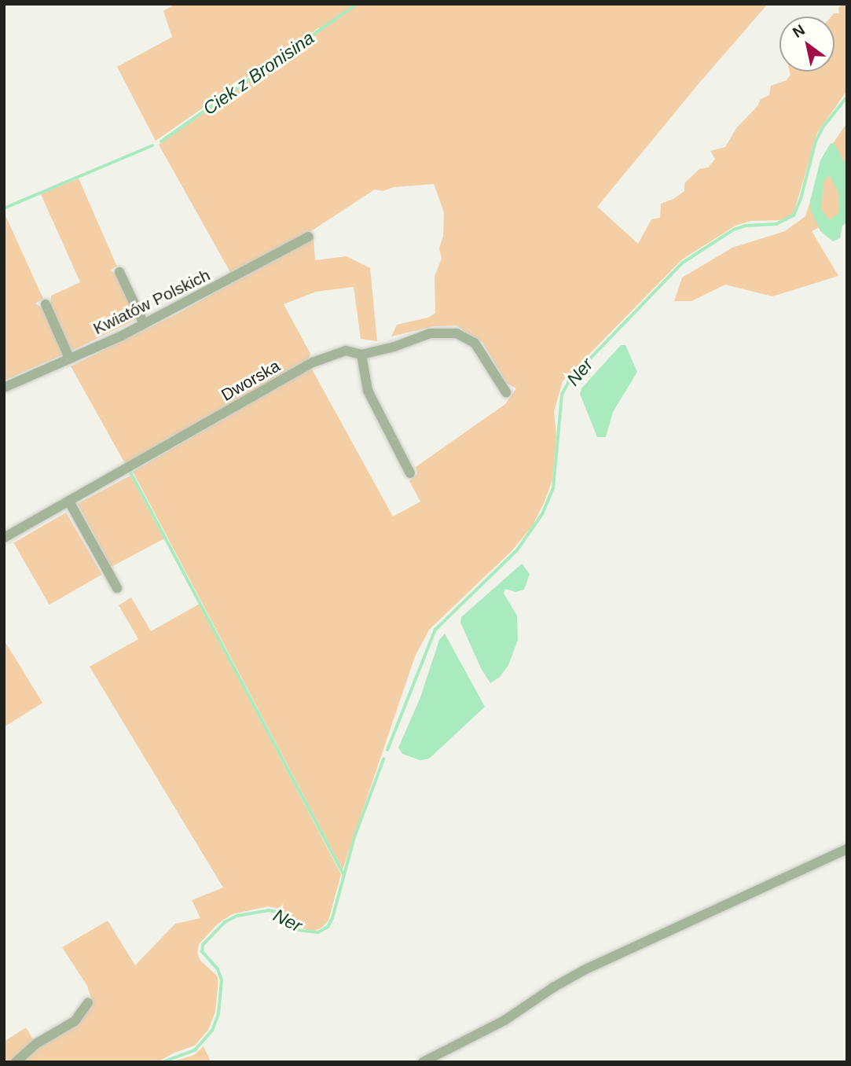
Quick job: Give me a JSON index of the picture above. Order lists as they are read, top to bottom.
{
  "streets": {
    "street": ["Kwiatów Polskich", "Dworska"]
  },
  "water": ["Ciek z Bronisina", "Ner"],
  "north": "top left"
}
